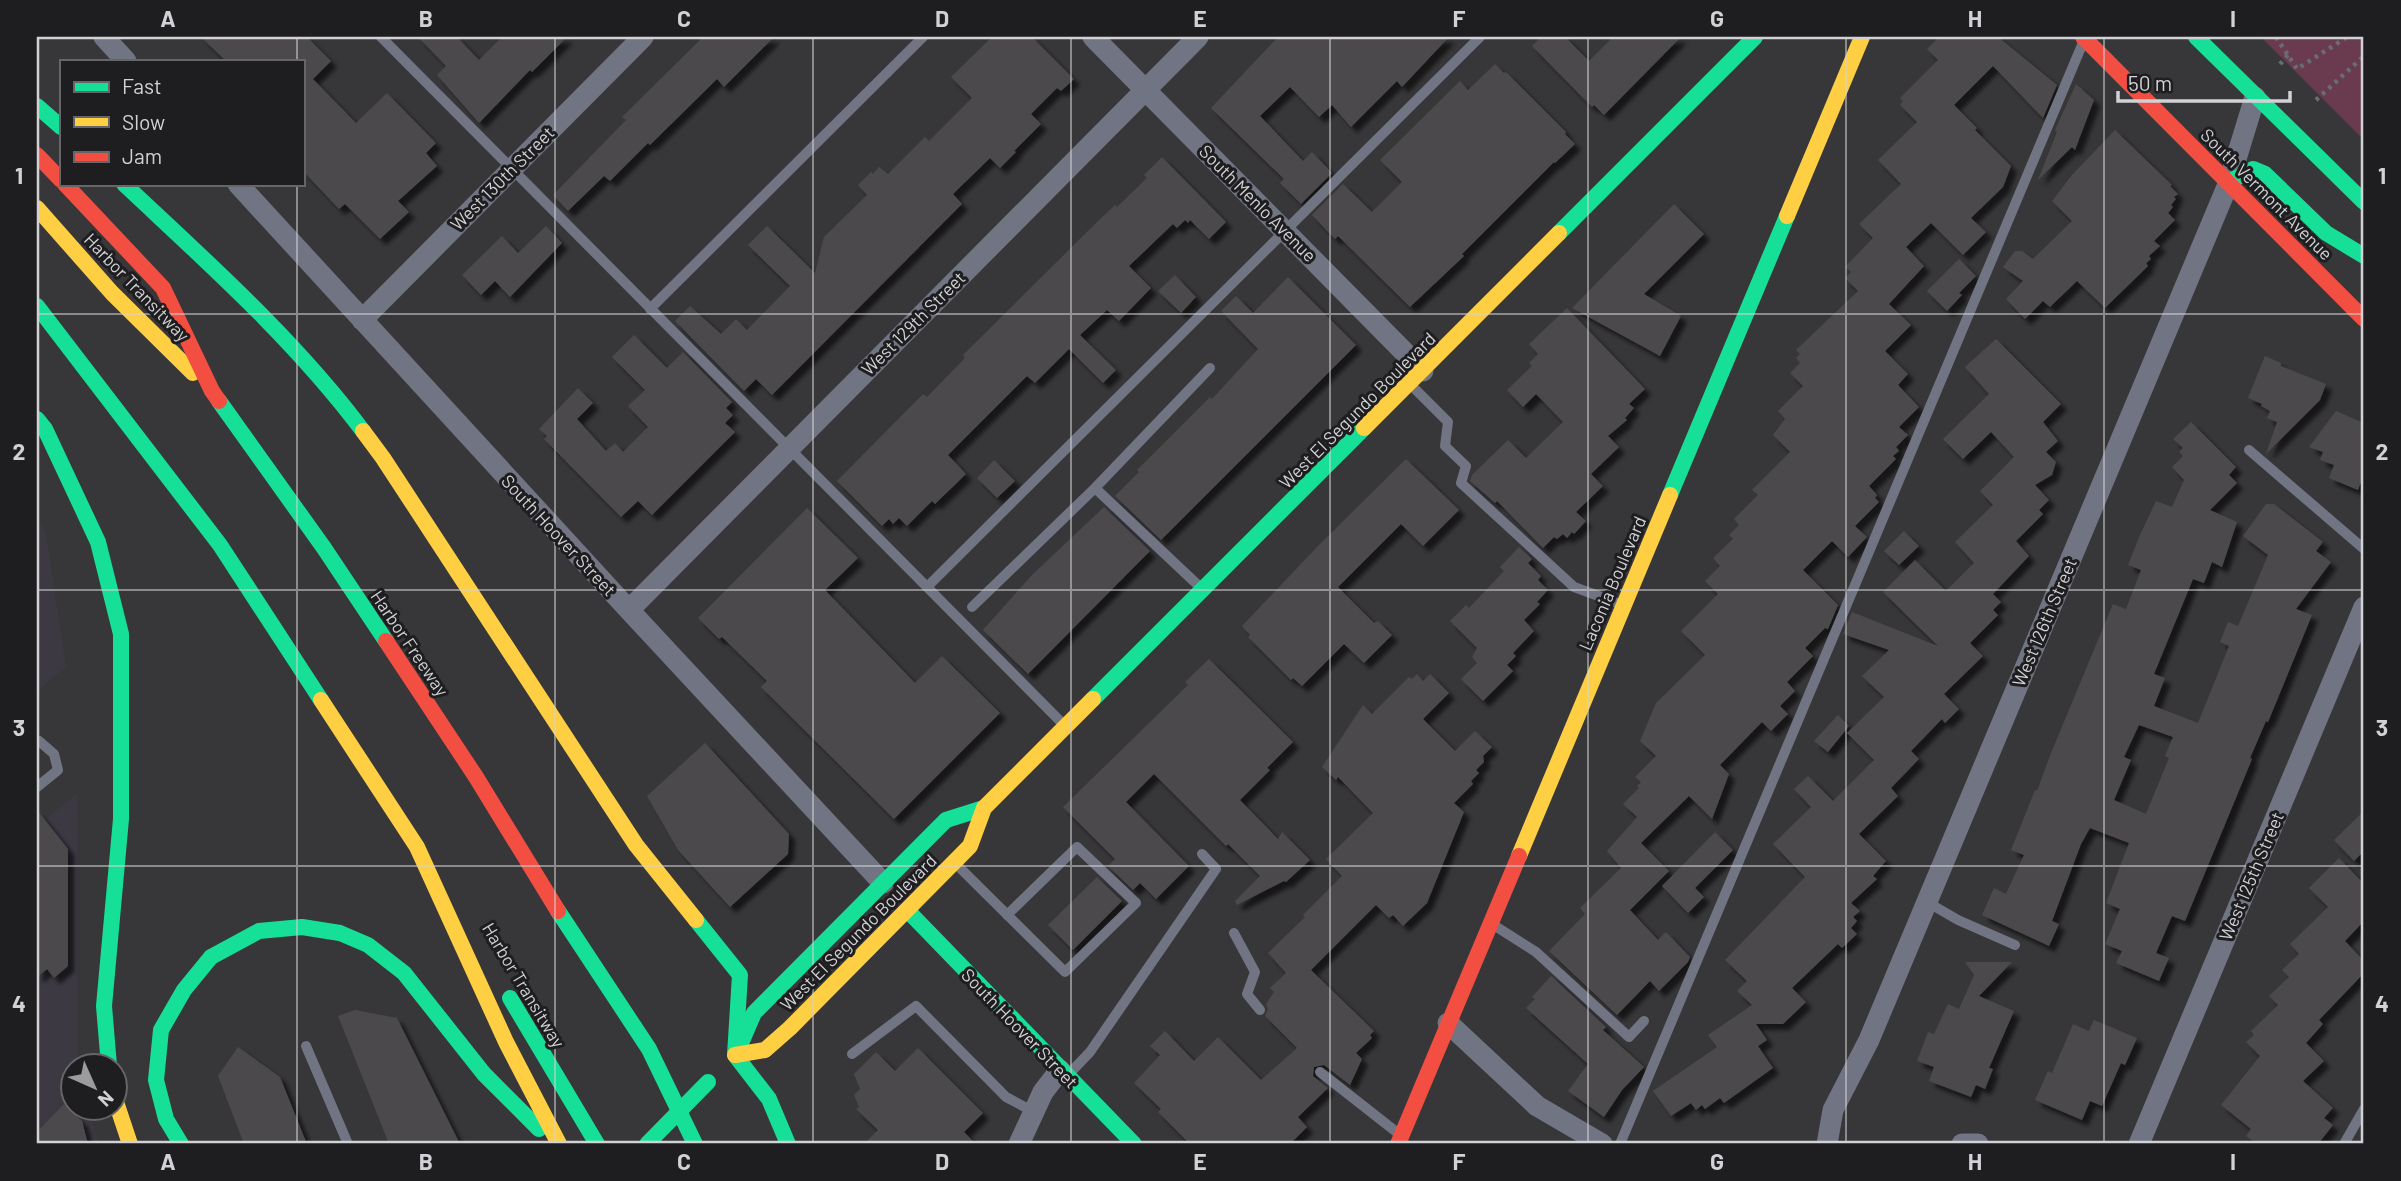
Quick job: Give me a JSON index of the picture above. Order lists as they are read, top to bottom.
{
  "streets": {
    "main road": [
      "South Vermont Avenue",
      "Harbor Transitway",
      "West El Segundo Boulevard",
      "South Hoover Street",
      "Laconia Boulevard",
      "Harbor Freeway"
    ],
    "street": [
      "West 130th Street",
      "South Menlo Avenue",
      "West 129th Street",
      "West 126th Street",
      "West 125th Street"
    ]
  },
  "crossings": [
    ["West 130th Street", "South Hoover Street"],
    ["South Vermont Avenue", "West 126th Street"],
    ["South Menlo Avenue", "West 129th Street"],
    ["South Menlo Avenue", "West El Segundo Boulevard"],
    ["Harbor Transitway", "Harbor Freeway"],
    ["West 129th Street", "South Hoover Street"],
    ["West El Segundo Boulevard", "South Hoover Street"]
  ],
  "legend": ["Fast", "Slow", "Jam"],
  "scale_bar": "50 m",
  "north": "bottom right",
  "grid": {
    "columns": [
      "A",
      "B",
      "C",
      "D",
      "E",
      "F",
      "G",
      "H",
      "I"
    ],
    "rows": [
      "1",
      "2",
      "3",
      "4"
    ]
  }
}
